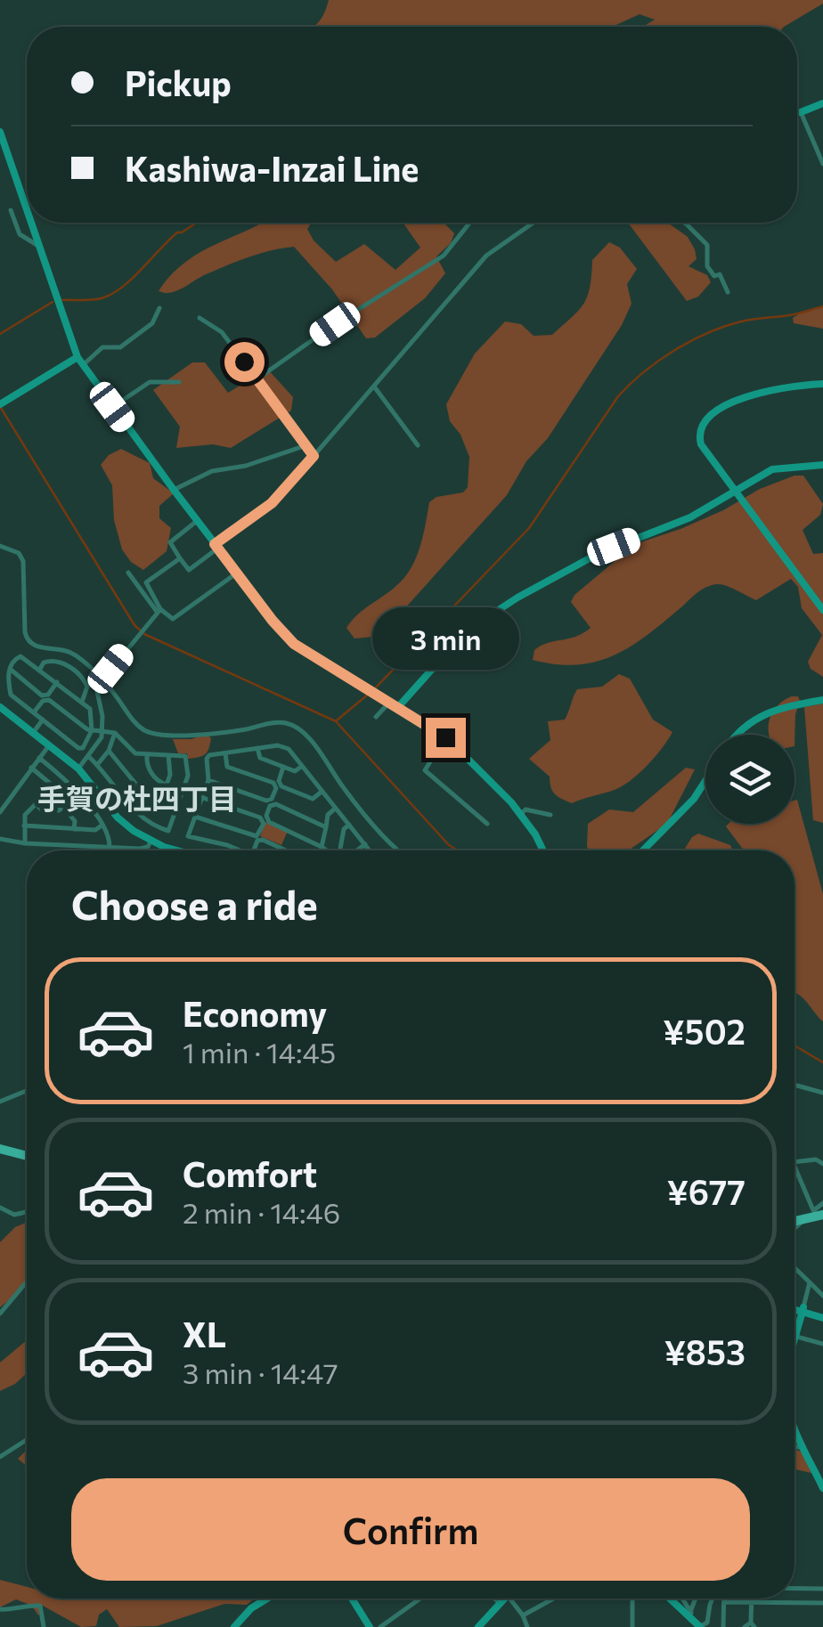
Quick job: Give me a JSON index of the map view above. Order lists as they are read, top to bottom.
{
  "districts": ["手賀の杜四丁目"],
  "page": {
    "banner": ["Pickup", "Kashiwa-Inzai Line"],
    "bubble": "3 min",
    "heading": "Choose a ride",
    "list": [
      {
        "name": "Economy",
        "note": "1 min · 14:45",
        "value": "¥502"
      },
      {
        "name": "Comfort",
        "note": "2 min · 14:46",
        "value": "¥677"
      },
      {
        "name": "XL",
        "note": "3 min · 14:47",
        "value": "¥853"
      }
    ],
    "buttons": "Confirm"
  }
}
